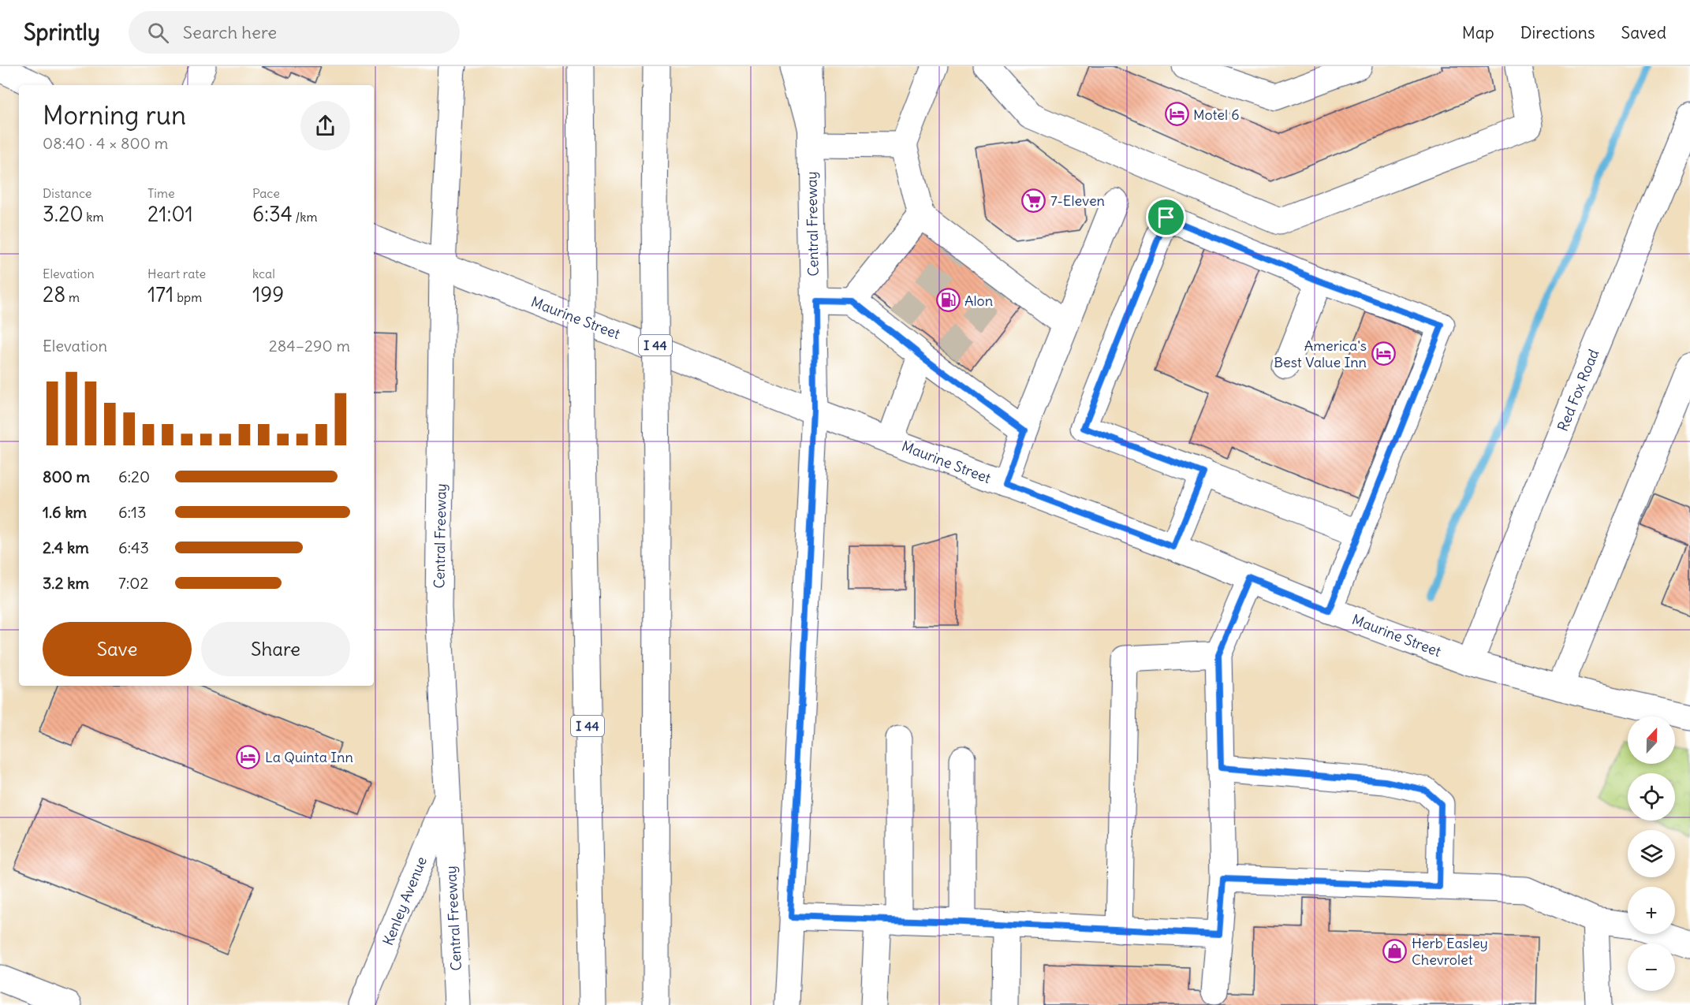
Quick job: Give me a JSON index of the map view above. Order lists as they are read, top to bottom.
{
  "streets": {
    "main road": [
      "Central Freeway",
      "Maurine Street",
      "I 44",
      "Red Fox Road",
      "Kenley Avenue"
    ]
  },
  "crossings": [
    ["Central Freeway", "Maurine Street"],
    ["Central Freeway", "Kenley Avenue"],
    ["Maurine Street", "Red Fox Road"]
  ],
  "places": {
    "hotel": ["Motel 6", "America's Best Value Inn", "La Quinta Inn"],
    "supermarket": ["7-Eleven"],
    "fuel station": ["Alon"],
    "shop": ["Herb Easley Chevrolet"]
  },
  "north": "top",
  "page": {
    "header": "Sprintly",
    "search": "Search here",
    "nav": ["Map", "Directions", "Saved"],
    "heading": ["Morning run", "08:40 · 4 × 800 m"],
    "stats": [
      ["Distance", "3.20 km"],
      ["Time", "21:01"],
      ["Pace", "6:34 /km"],
      ["Elevation", "28 m"],
      ["Heart rate", "171 bpm"],
      ["kcal", "199"]
    ],
    "chart": ["Elevation", "284–290 m"],
    "list": [
      {
        "name": "800 m",
        "note": "6:20"
      },
      {
        "name": "1.6 km",
        "note": "6:13"
      },
      {
        "name": "2.4 km",
        "note": "6:43"
      },
      {
        "name": "3.2 km",
        "note": "7:02"
      }
    ],
    "buttons": ["Save", "Share"],
    "map_buttons": ["+", "−"]
  }
}
